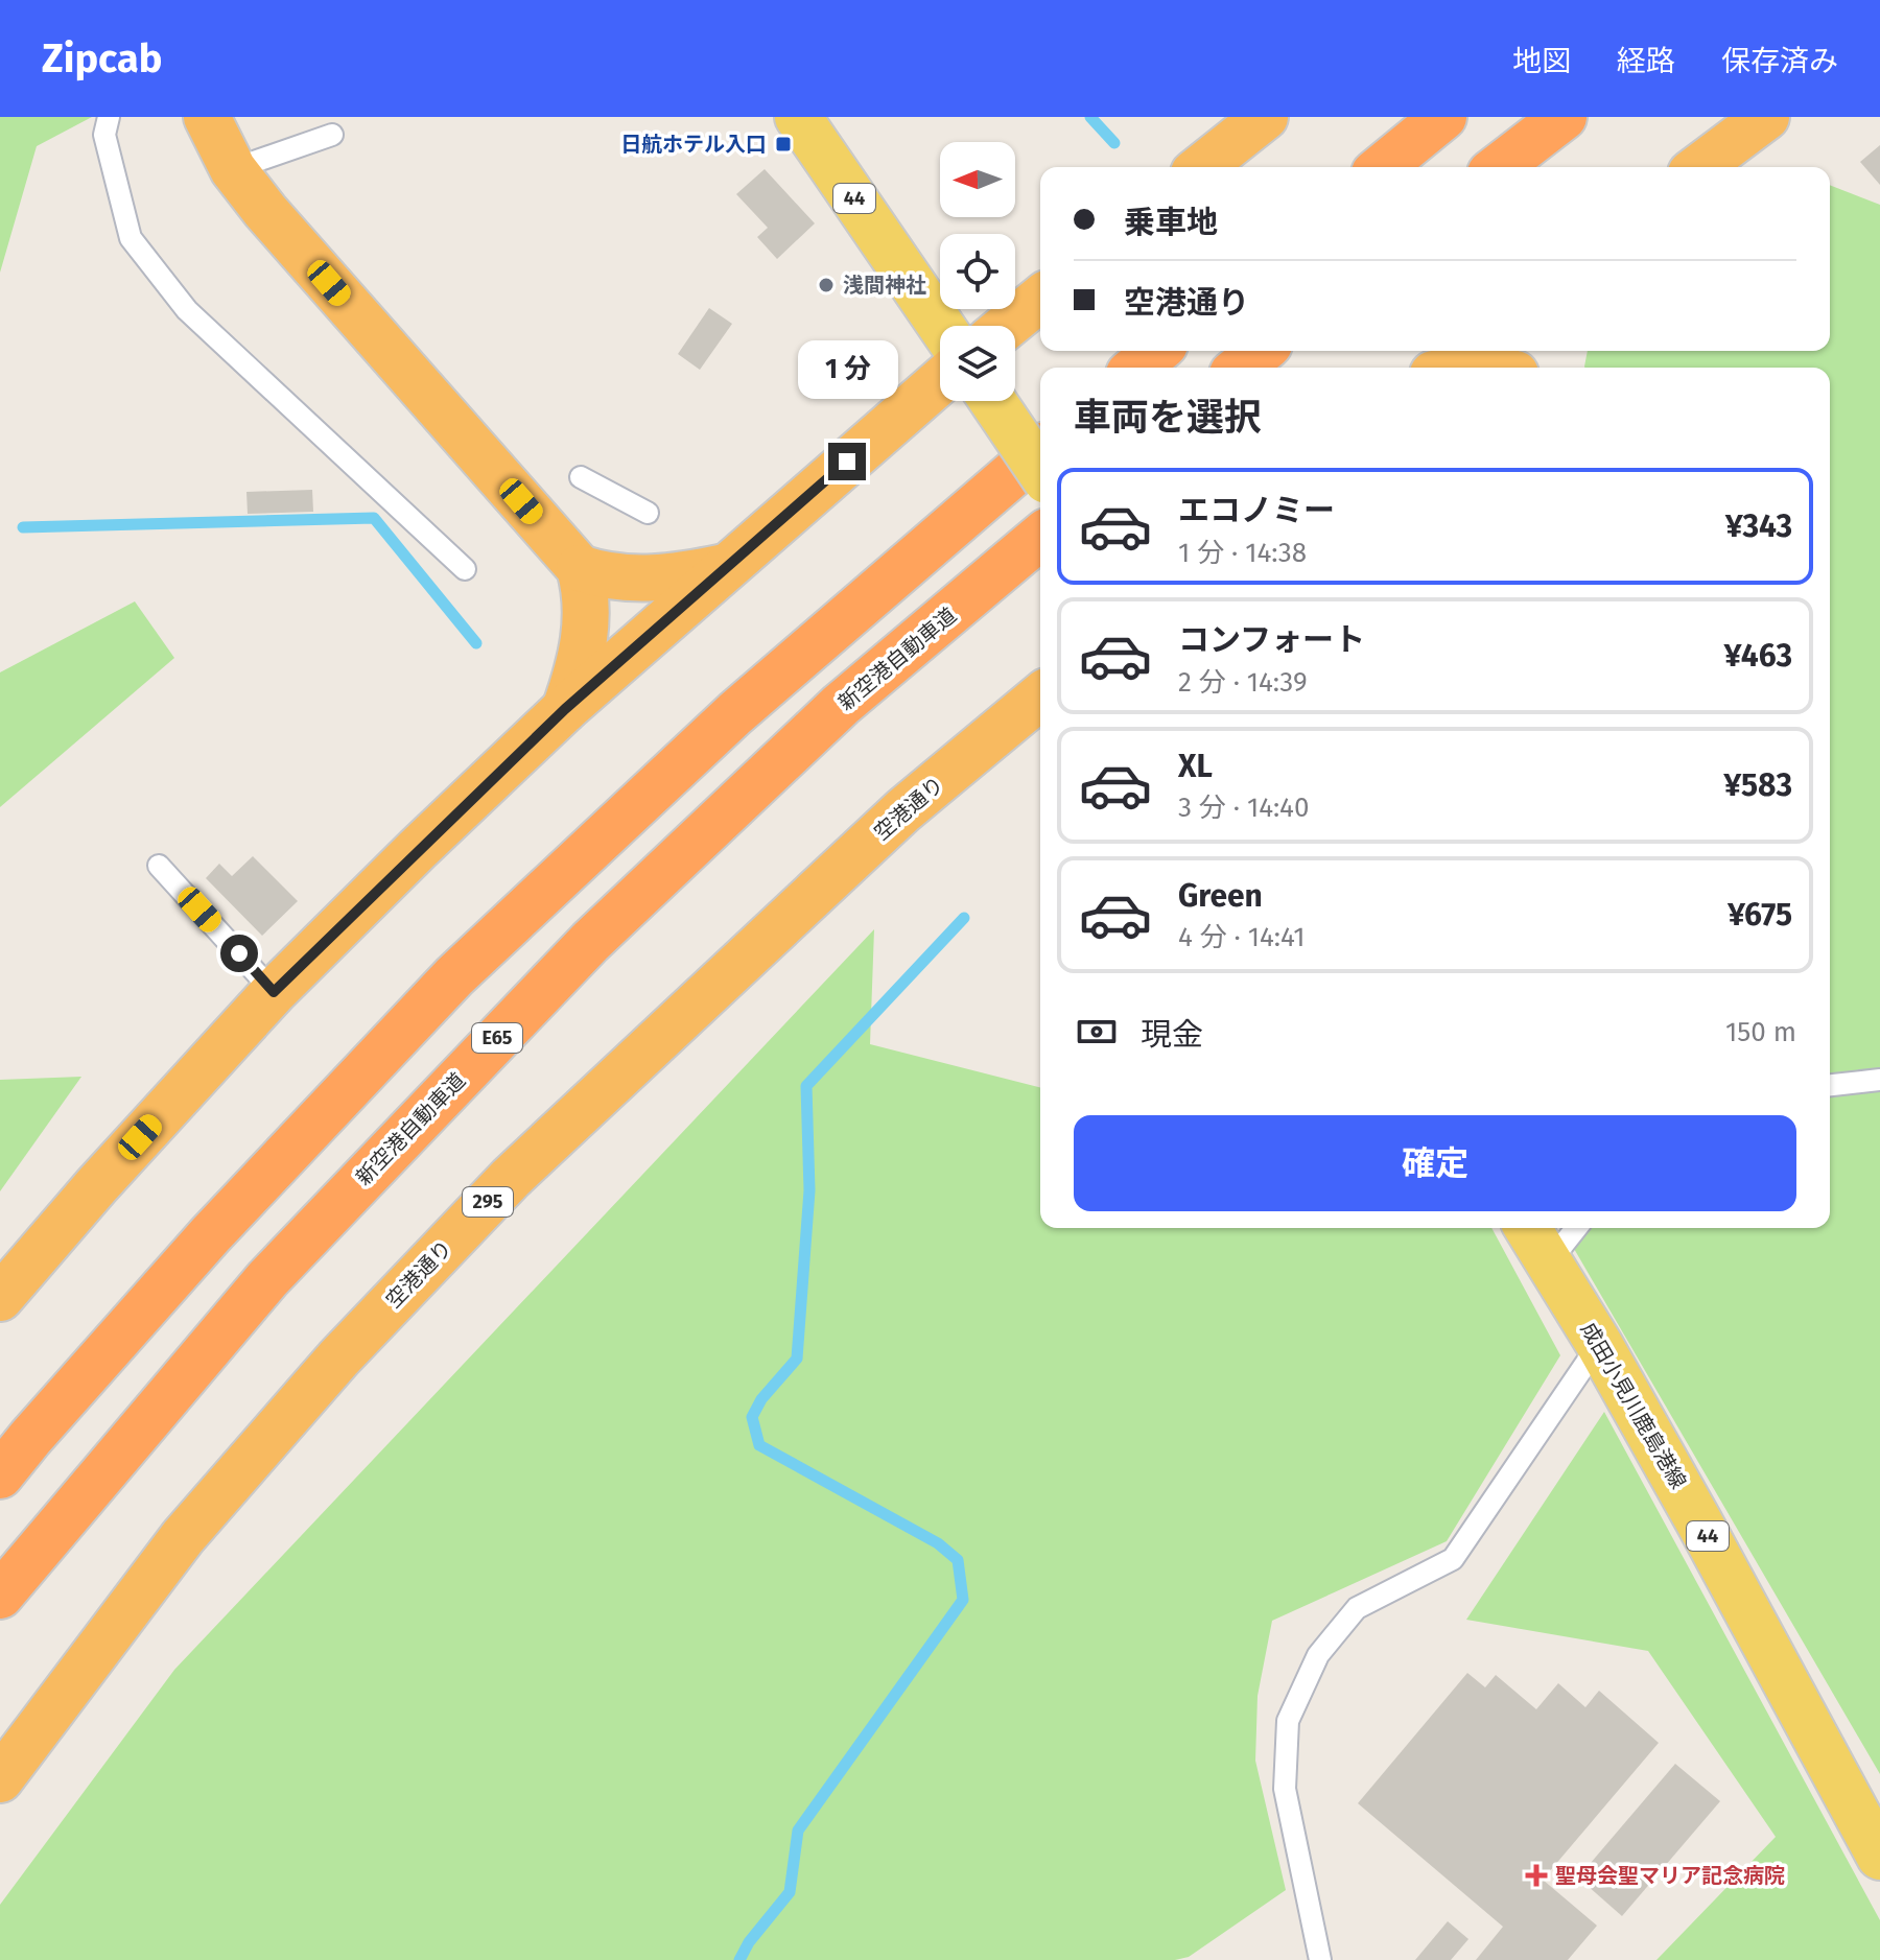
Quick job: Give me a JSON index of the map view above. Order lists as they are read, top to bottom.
{
  "streets": {
    "highway": [
      "新空港自動車道",
      "空港通り",
      "E65",
      "295"
    ],
    "main road": ["44", "成田小見川鹿島港線"]
  },
  "places": {
    "transit": ["日航ホテル入口"],
    "other": ["浅間神社"],
    "health": ["聖母会聖マリア記念病院"]
  },
  "north": "left",
  "page": {
    "header": "Zipcab",
    "nav": ["地図", "経路", "保存済み"],
    "banner": ["乗車地", "空港通り"],
    "bubble": "1 分",
    "heading": "車両を選択",
    "list": [
      {
        "name": "エコノミー",
        "note": "1 分 · 14:38",
        "value": "¥343"
      },
      {
        "name": "コンフォート",
        "note": "2 分 · 14:39",
        "value": "¥463"
      },
      {
        "name": "XL",
        "note": "3 分 · 14:40",
        "value": "¥583"
      },
      {
        "name": "Green",
        "note": "4 分 · 14:41",
        "value": "¥675"
      }
    ],
    "pay": ["現金", "150 m"],
    "buttons": "確定"
  }
}
